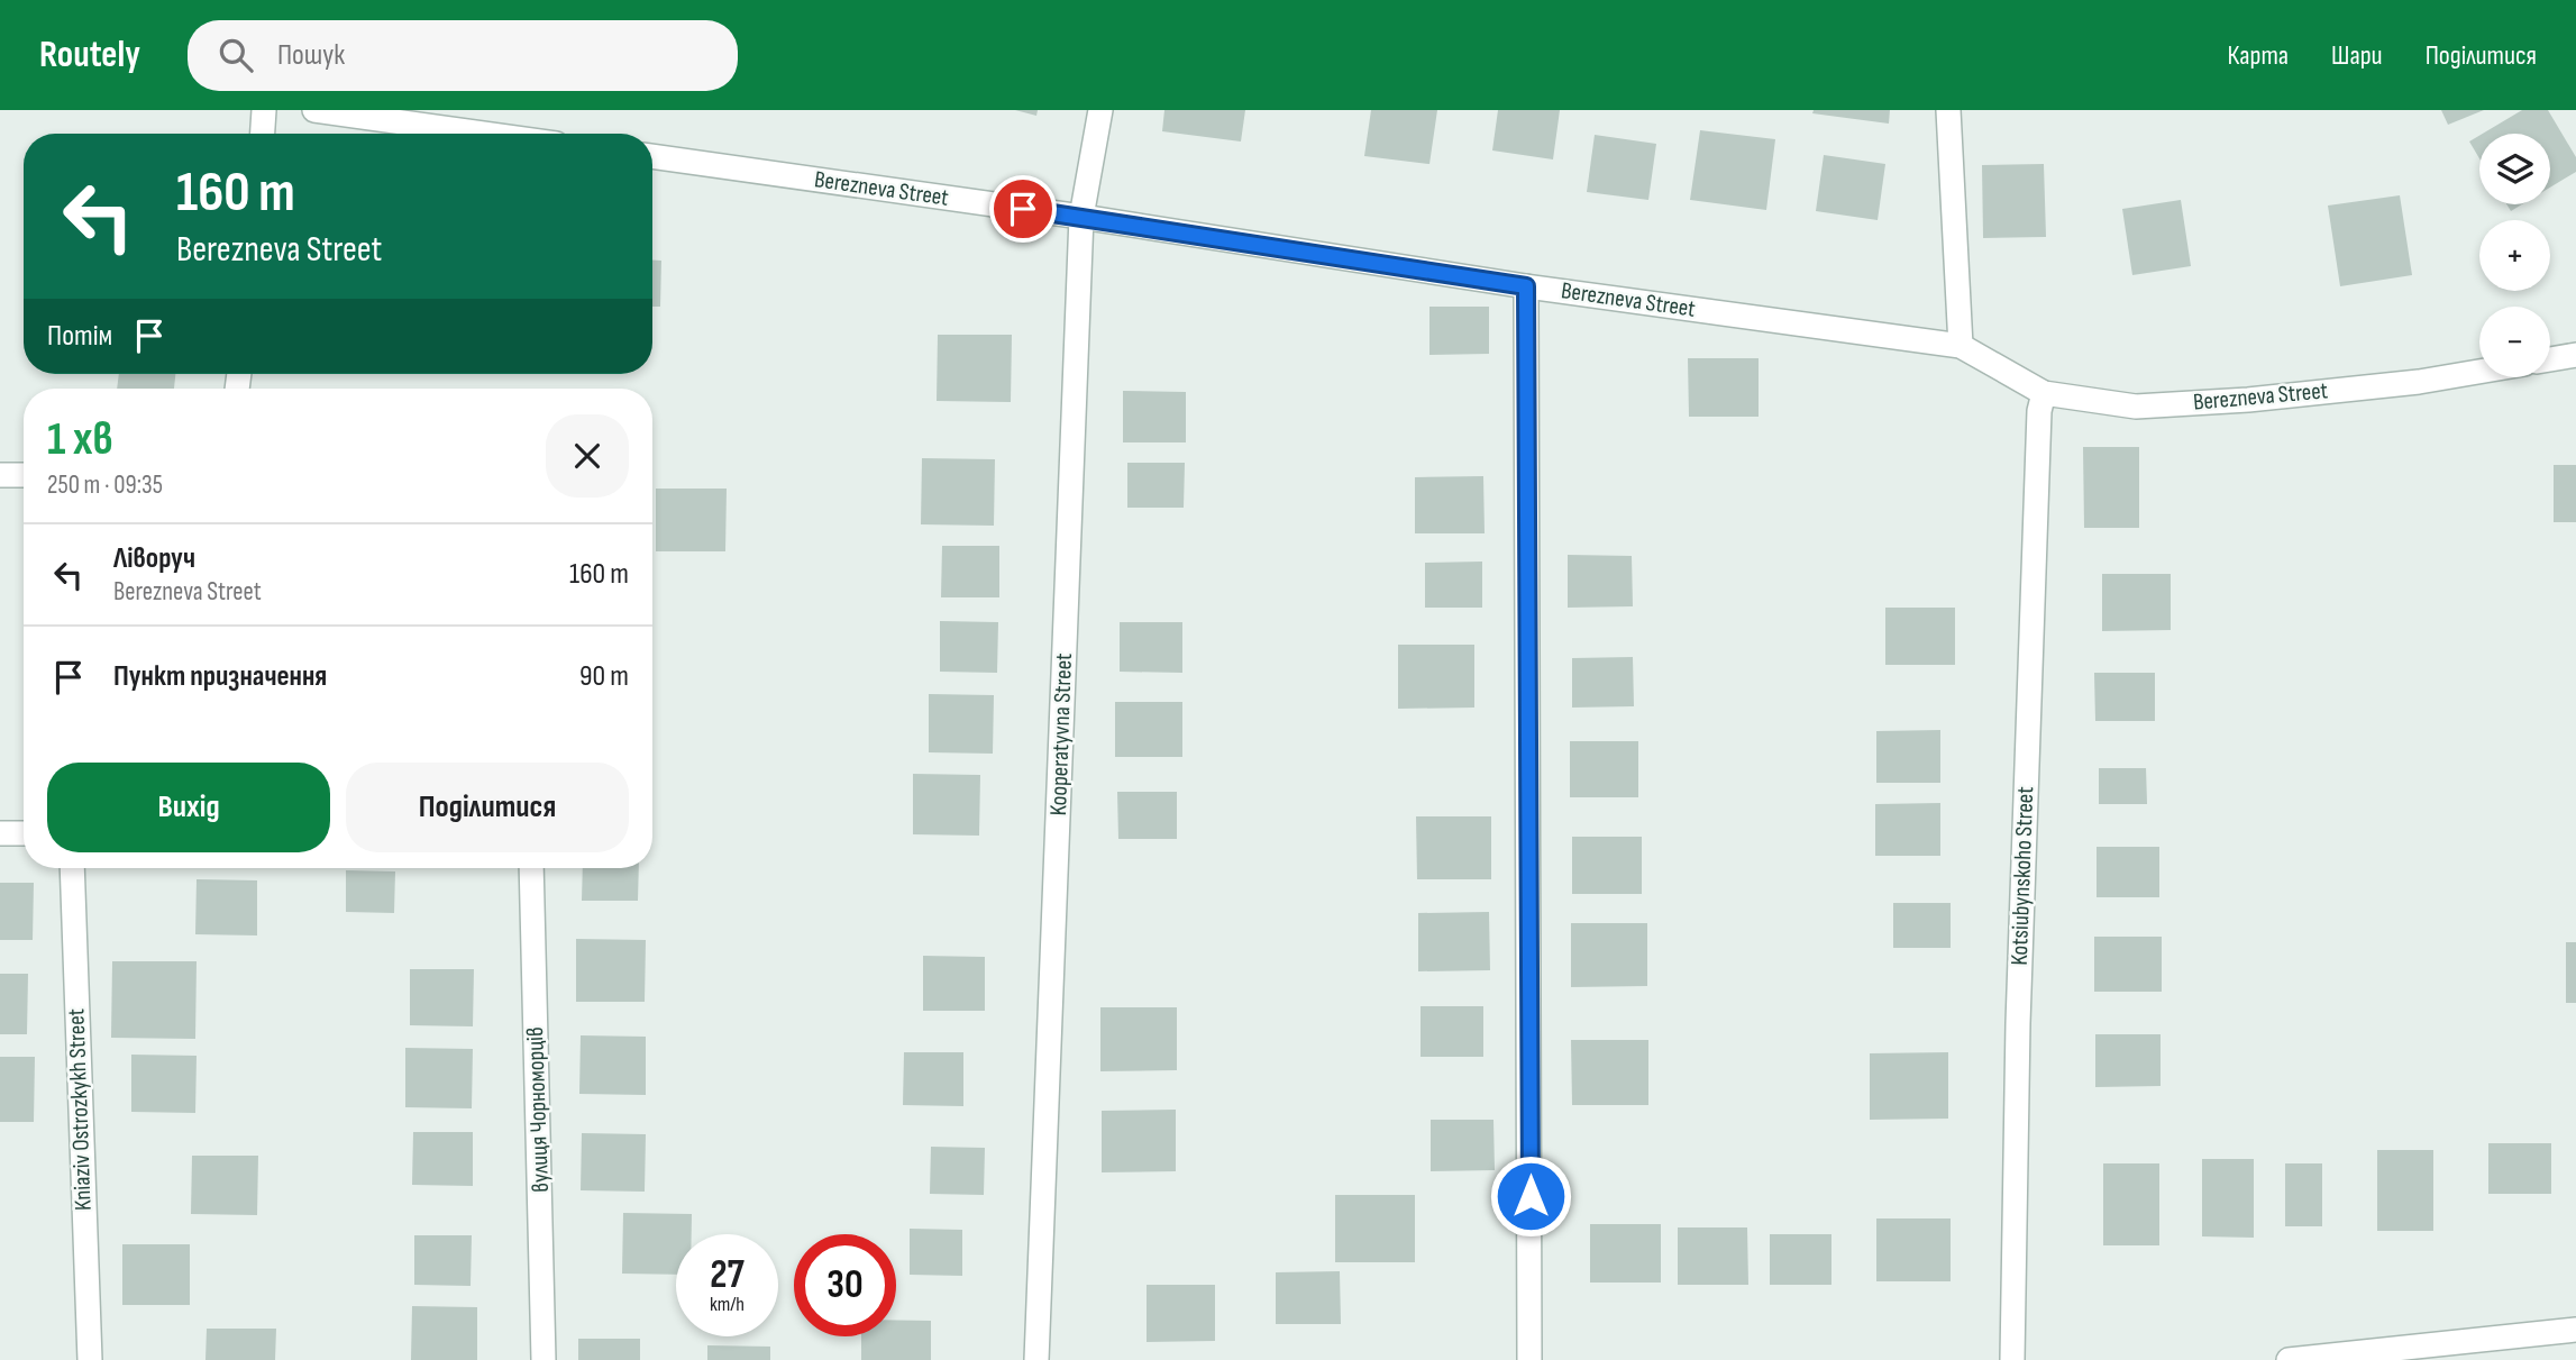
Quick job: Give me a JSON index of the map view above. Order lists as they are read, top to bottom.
{
  "streets": {
    "street": [
      "Berezneva Street",
      "Kooperatyvna Street",
      "Kotsiubynskoho Street",
      "Kniaziv Ostrozkykh Street",
      "вулиця Чорноморців"
    ]
  },
  "crossings": [
    ["Berezneva Street", "Kooperatyvna Street"],
    ["Berezneva Street", "Kotsiubynskoho Street"]
  ],
  "page": {
    "header": "Routely",
    "search": "Пошук",
    "nav": ["Карта", "Шари", "Поділитися"],
    "map_buttons": ["+", "−"],
    "turn": ["160 m", "Berezneva Street"],
    "then": "Потім",
    "heading": ["1 хв", "250 m · 09:35"],
    "list": [
      {
        "name": "Ліворуч",
        "note": "Berezneva Street",
        "value": "160 m"
      },
      {
        "name": "Пункт призначення",
        "value": "90 m"
      }
    ],
    "buttons": ["Вихід", "Поділитися"],
    "speed": "27 km/h",
    "limit": "30"
  }
}
